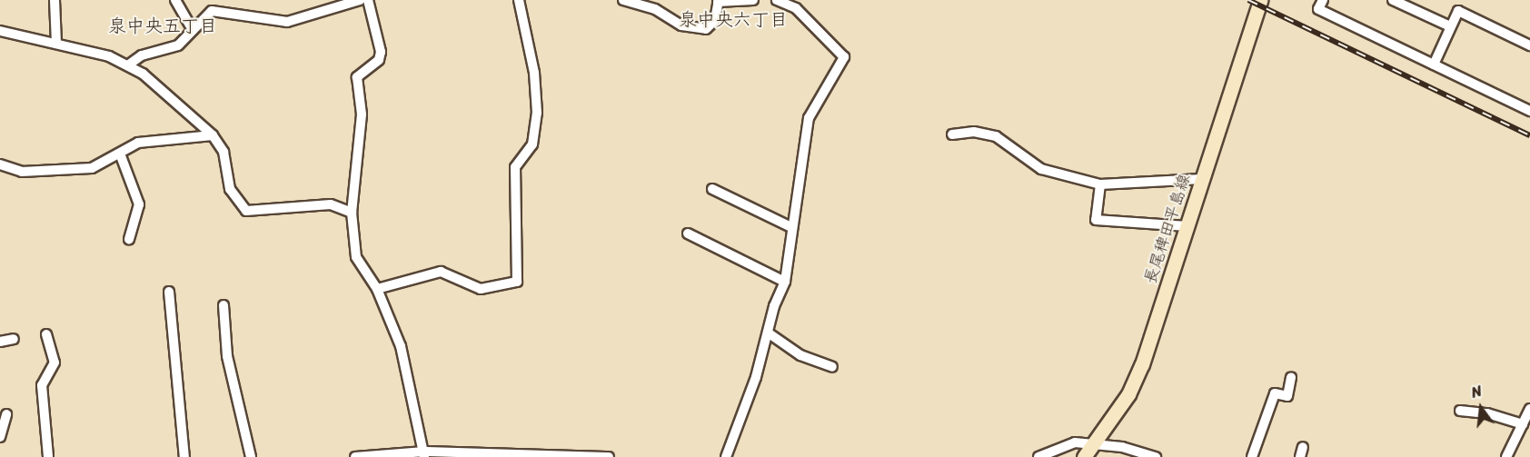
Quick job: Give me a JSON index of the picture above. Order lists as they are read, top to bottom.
{
  "streets": {
    "main road": ["長尾稗田平島線"]
  },
  "districts": ["泉中央六丁目", "泉中央五丁目"],
  "north": "top"
}
